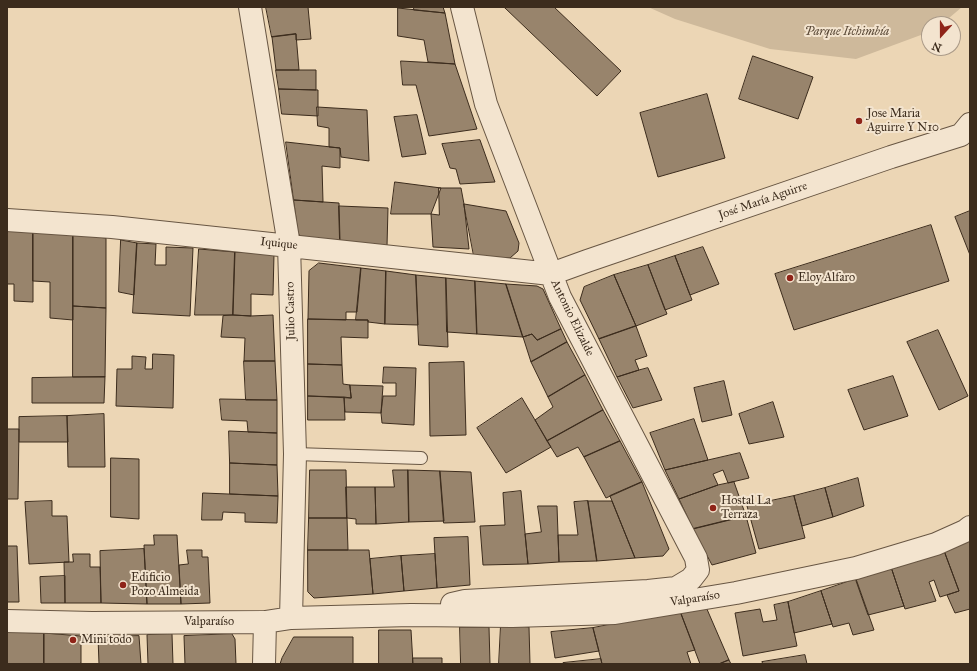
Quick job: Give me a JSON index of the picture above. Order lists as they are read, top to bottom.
{
  "streets": {
    "street": [
      "José María Aguirre",
      "Iquique",
      "Julio Castro",
      "Antonio Elizalde",
      "Valparaíso"
    ]
  },
  "crossings": [
    ["José María Aguirre", "Iquique"],
    ["José María Aguirre", "Antonio Elizalde"],
    ["Iquique", "Julio Castro"],
    ["Iquique", "Antonio Elizalde"],
    ["Julio Castro", "Valparaíso"],
    ["Antonio Elizalde", "Valparaíso"]
  ],
  "parks": ["Parque Itchimbía"],
  "places": [
    "Jose Maria Aguirre Y N10",
    "Eloy Alfaro",
    "Hostal La Terraza",
    "Edificio Pozo Almeida",
    "Mini todo"
  ],
  "north": "bottom"
}
